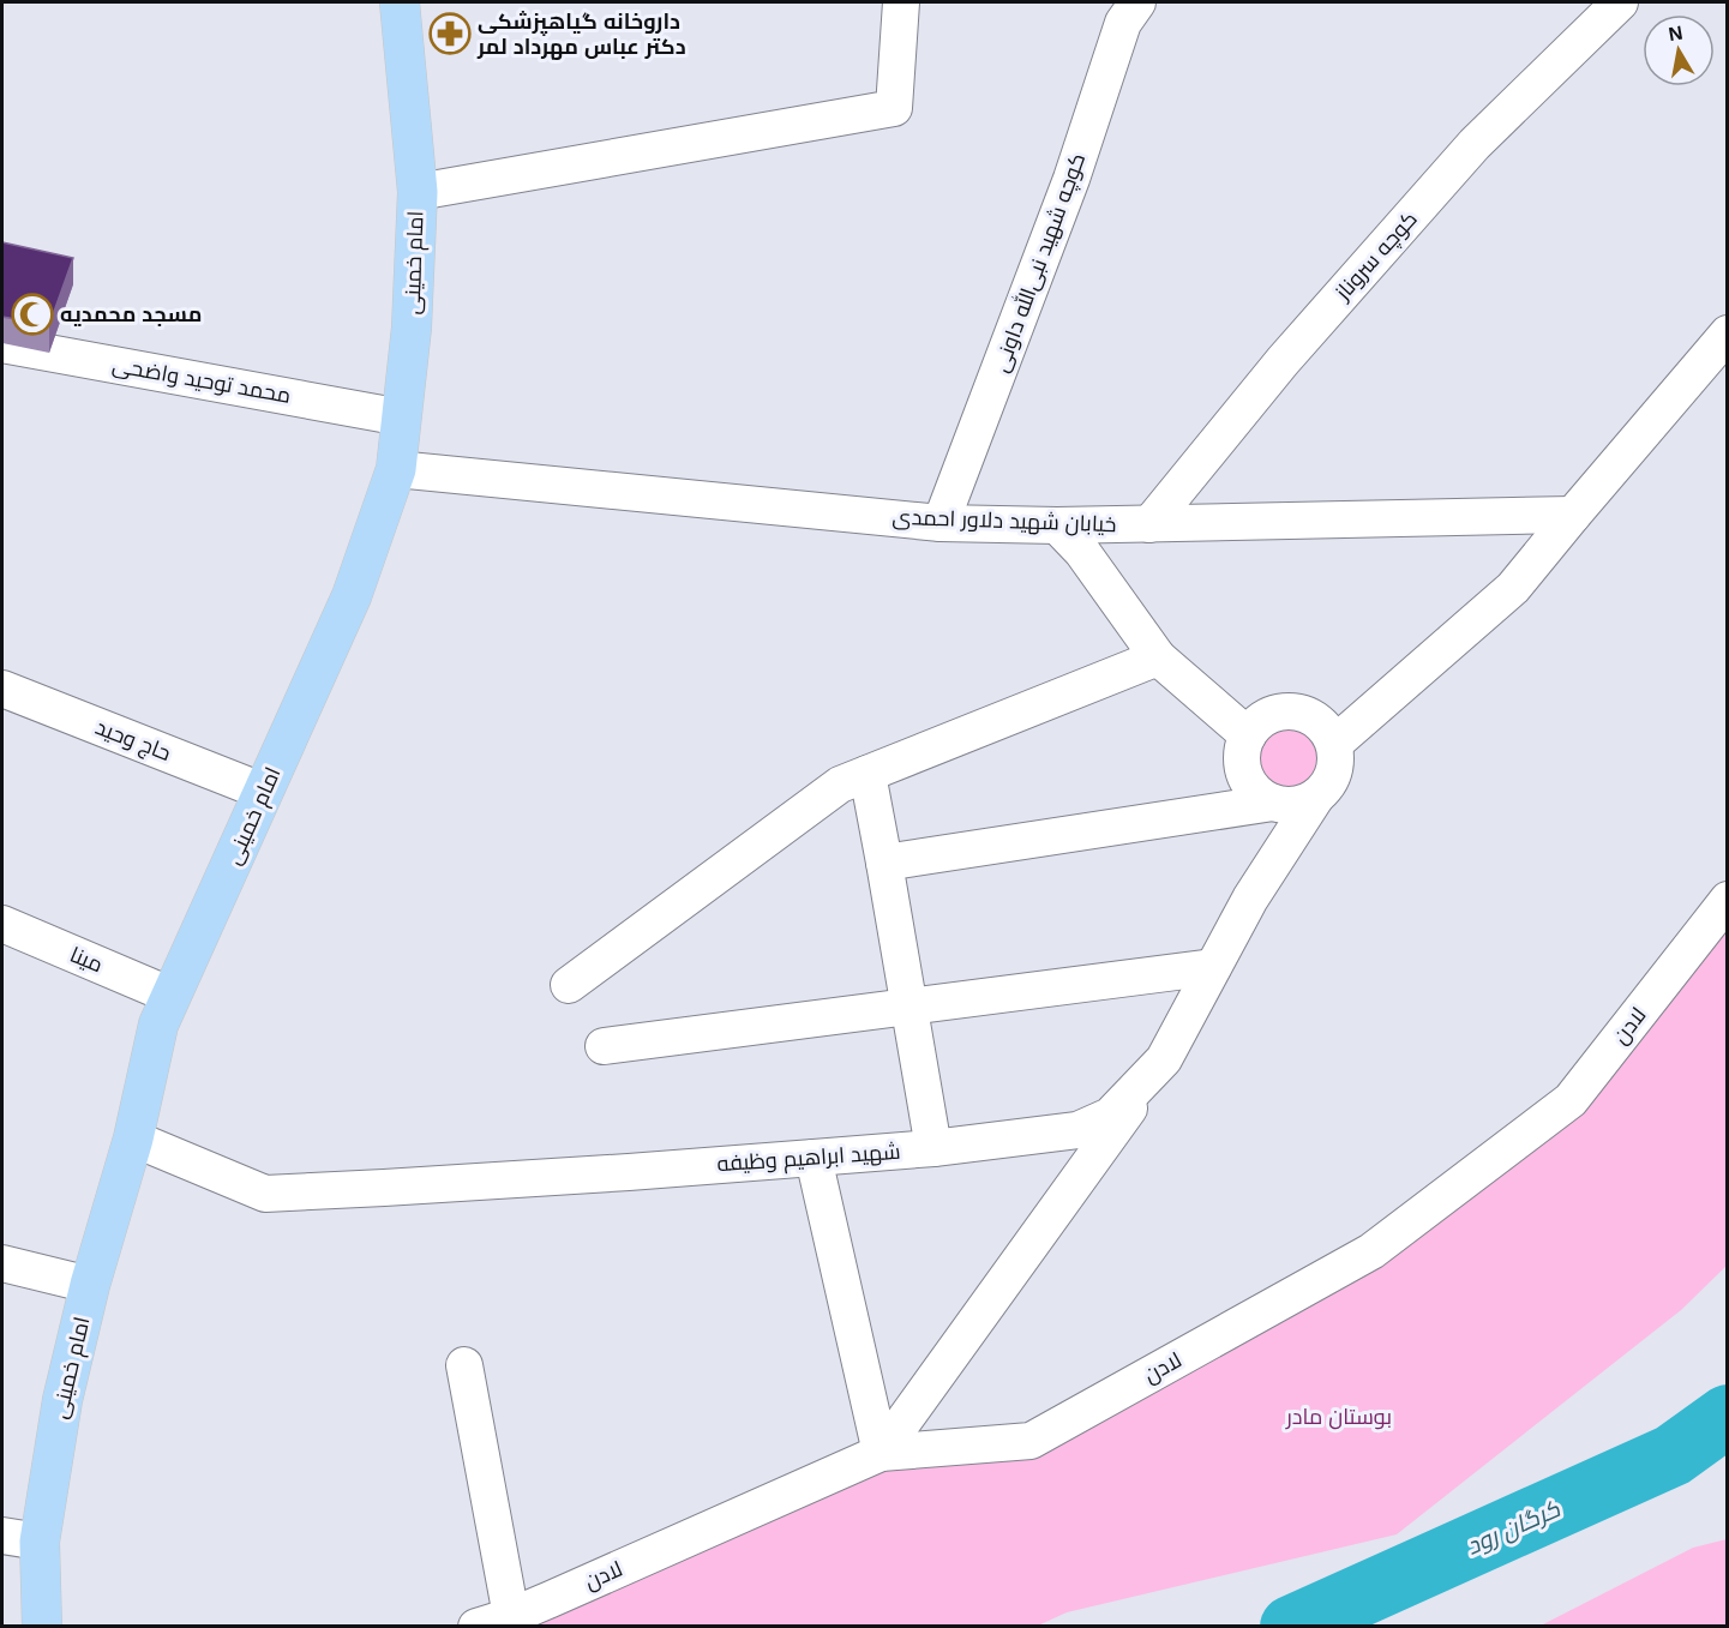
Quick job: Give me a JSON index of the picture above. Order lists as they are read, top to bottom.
{
  "streets": {
    "main road": ["امام خمینی"],
    "street": [
      "کوچه سروناز",
      "کوچه شهید نبی‌الله داونی",
      "محمد توحید واضحی",
      "خیابان شهید دلاور احمدی",
      "حاج وحید",
      "مینا",
      "لادن",
      "شهید ابراهیم وظیفه"
    ]
  },
  "crossings": [
    ["کوچه سروناز", "خیابان شهید دلاور احمدی"],
    ["امام خمینی", "محمد توحید واضحی"],
    ["امام خمینی", "خیابان شهید دلاور احمدی"],
    ["امام خمینی", "حاج وحید"],
    ["امام خمینی", "مینا"],
    ["امام خمینی", "شهید ابراهیم وظیفه"],
    ["کوچه شهید نبی‌الله داونی", "خیابان شهید دلاور احمدی"]
  ],
  "water": ["کرگان رود"],
  "parks": ["بوستان مادر"],
  "places": {
    "pharmacy": ["داروخانه گیاهپزشکی دکتر عباس مهرداد لمر"],
    "mosque": ["مسجد محمدیه"]
  },
  "north": "top"
}
